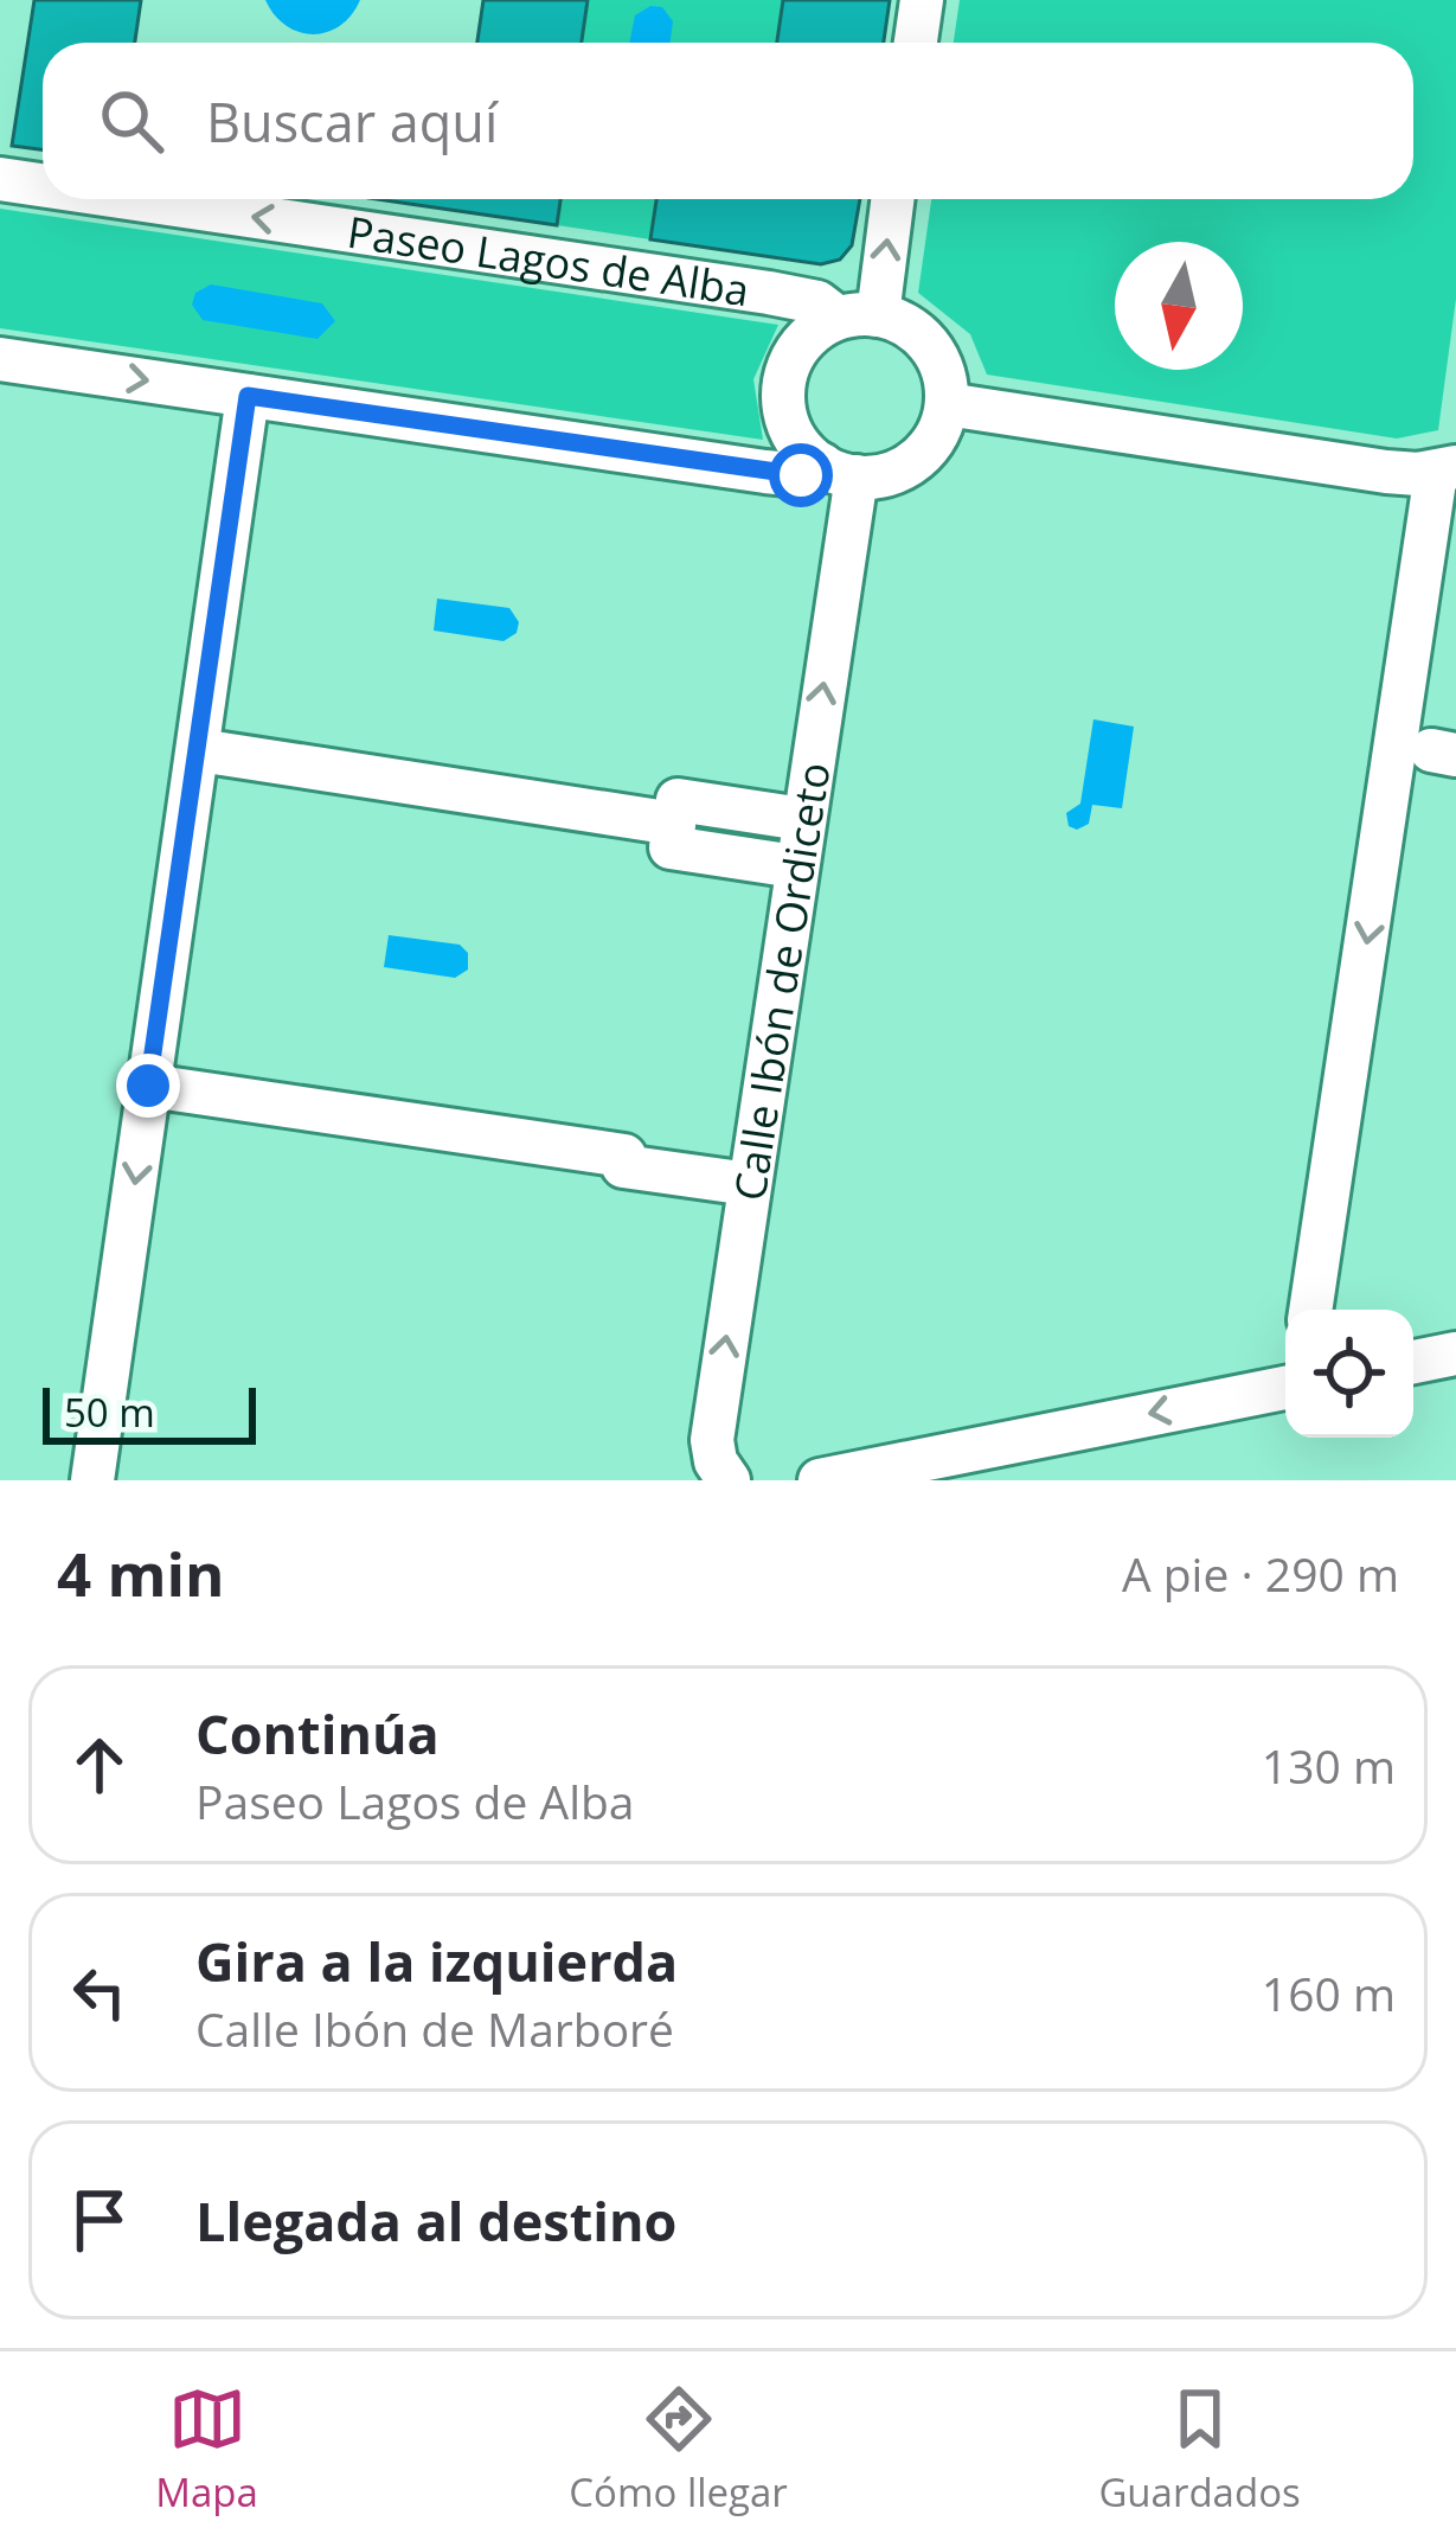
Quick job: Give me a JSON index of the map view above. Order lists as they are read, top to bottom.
{
  "streets": {
    "street": ["Paseo Lagos de Alba", "Calle Ibón de Ordiceto"]
  },
  "crossings": [
    ["Paseo Lagos de Alba", "Calle Ibón de Ordiceto"]
  ],
  "one_way": ["Calle Ibón de Ordiceto"],
  "scale_bar": "50 m",
  "north": "bottom",
  "page": {
    "search": "Buscar aquí",
    "scale": "50 m",
    "heading": ["4 min", "A pie · 290 m"],
    "list": [
      ["Continúa", "Paseo Lagos de Alba", "130 m"],
      ["Gira a la izquierda", "Calle Ibón de Marboré", "160 m"],
      "Llegada al destino"
    ],
    "nav": ["Mapa", "Cómo llegar", "Guardados"]
  }
}
